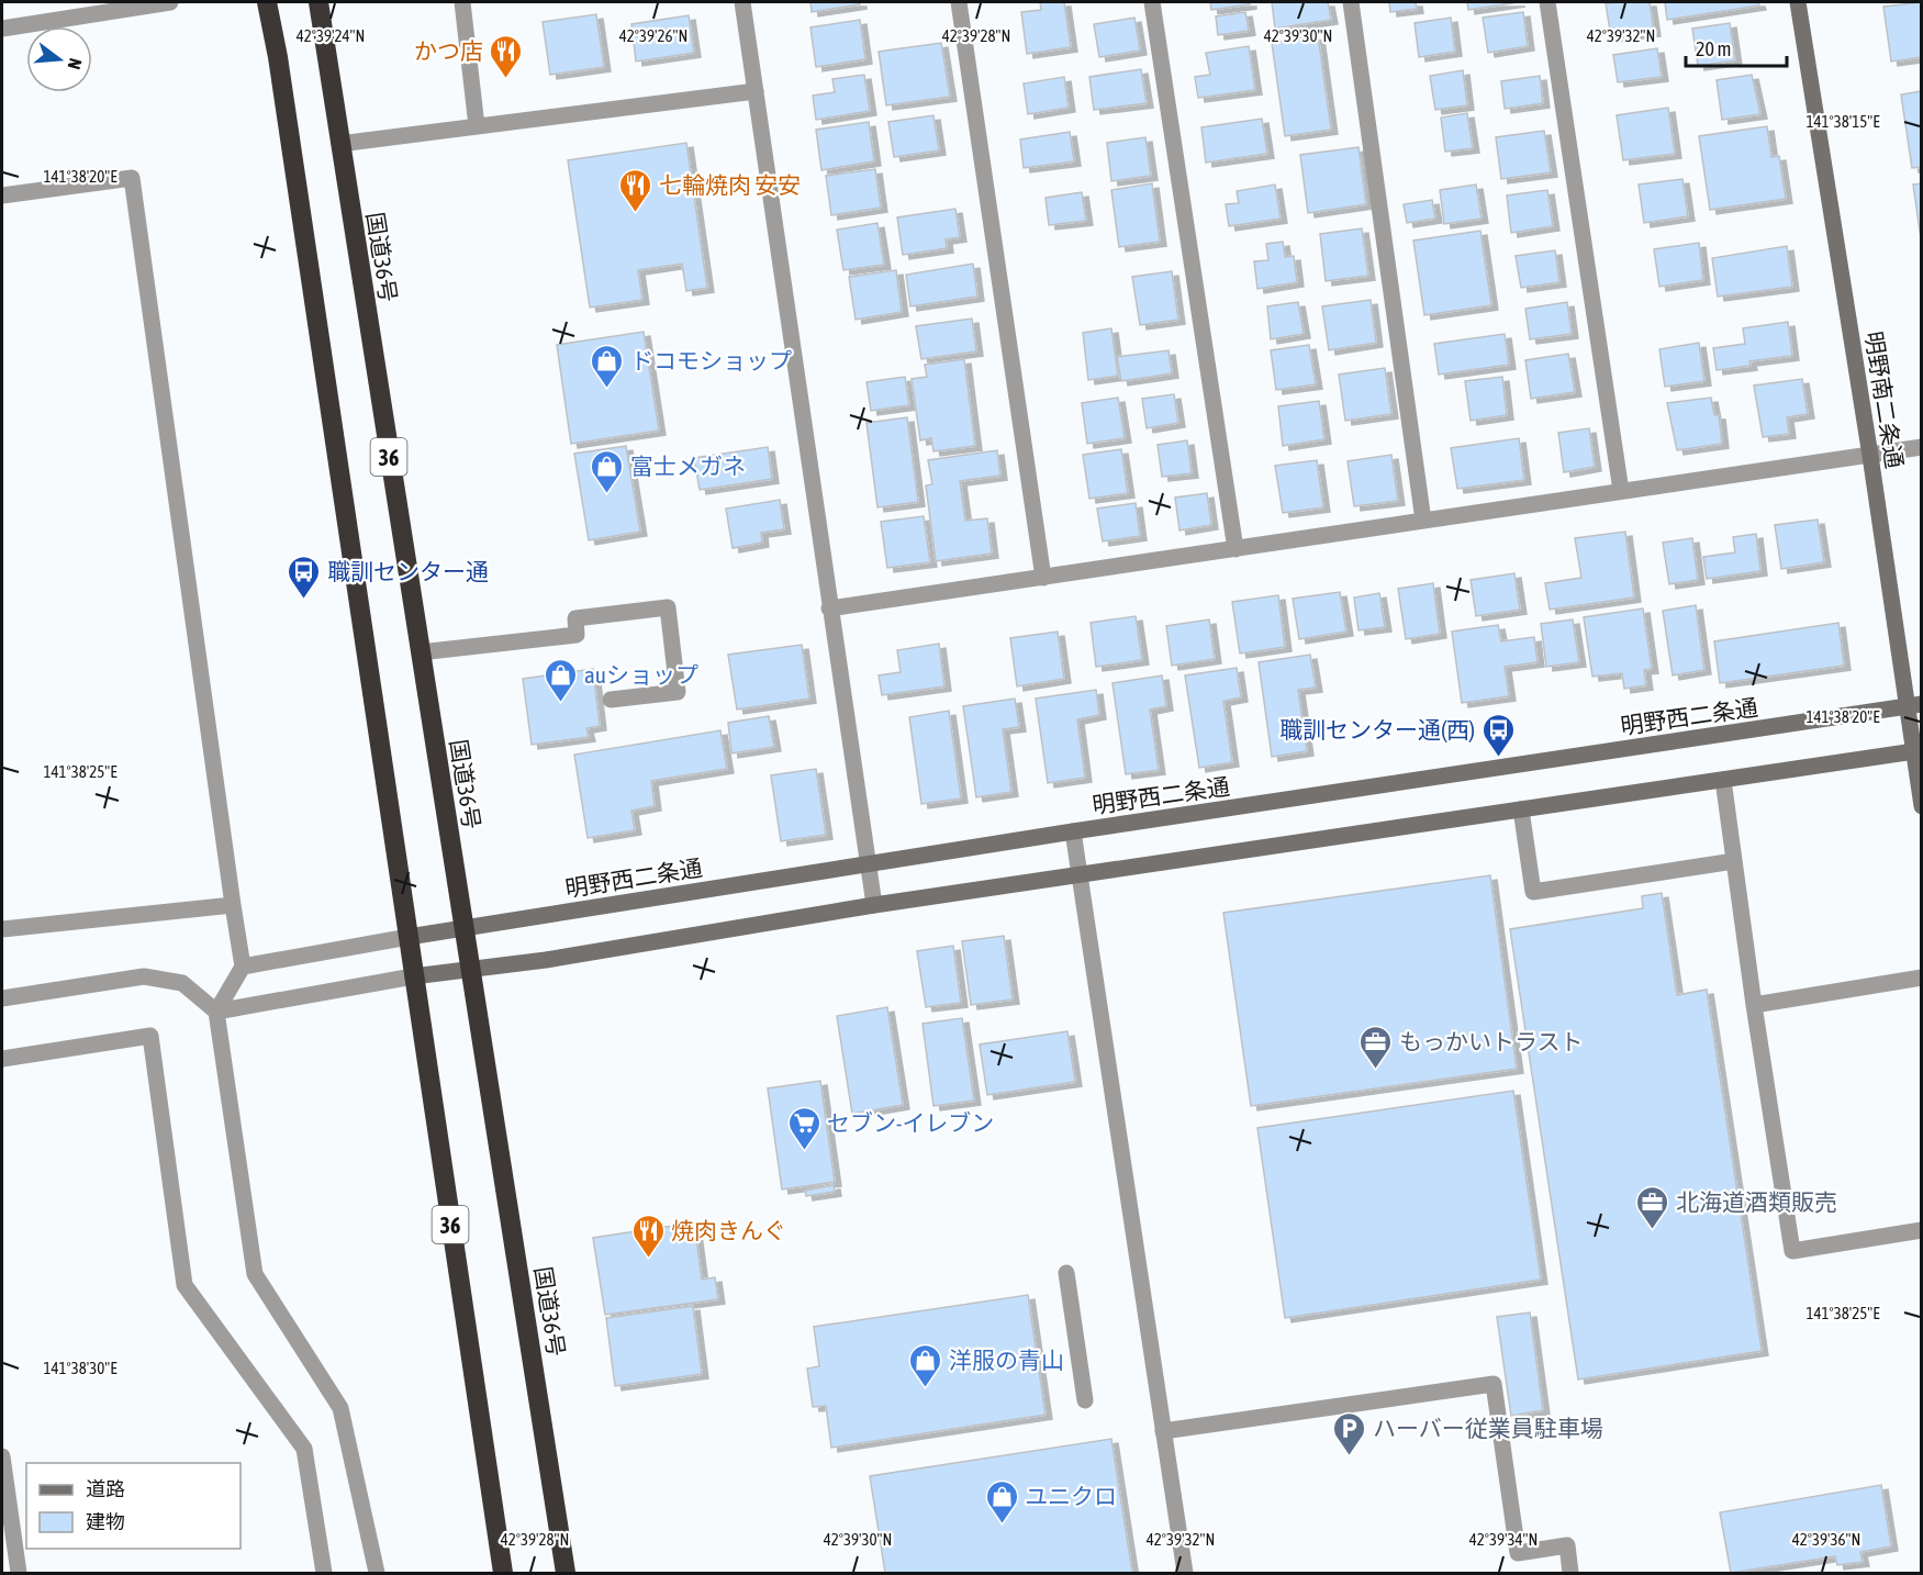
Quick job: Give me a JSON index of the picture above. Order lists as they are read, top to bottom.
{
  "streets": {
    "highway": ["国道36号", "36"],
    "street": ["明野南二条通", "明野西二条通"]
  },
  "crossings": [
    ["国道36号", "明野西二条通"],
    ["明野南二条通", "明野西二条通"],
    ["36", "明野西二条通"]
  ],
  "places": {
    "restaurant": ["かつ店", "七輪焼肉 安安", "焼肉きんぐ"],
    "shop": [
      "ドコモショップ",
      "富士メガネ",
      "auショップ",
      "洋服の青山",
      "ユニクロ"
    ],
    "bus stop": ["職訓センター通", "職訓センター通(西)"],
    "office": ["もっかいトラスト", "北海道酒類販売"],
    "supermarket": ["セブン-イレブン"],
    "parking": ["ハーバー従業員駐車場"]
  },
  "legend": ["道路", "建物"],
  "scale_bar": "20 m",
  "north": "right",
  "coordinates": [
    "42°39'24\"N",
    "42°39'26\"N",
    "42°39'28\"N",
    "42°39'30\"N",
    "42°39'32\"N",
    "141°38'15\"E",
    "141°38'20\"E",
    "141°38'25\"E",
    "141°38'30\"E",
    "42°39'34\"N",
    "42°39'36\"N"
  ]
}
